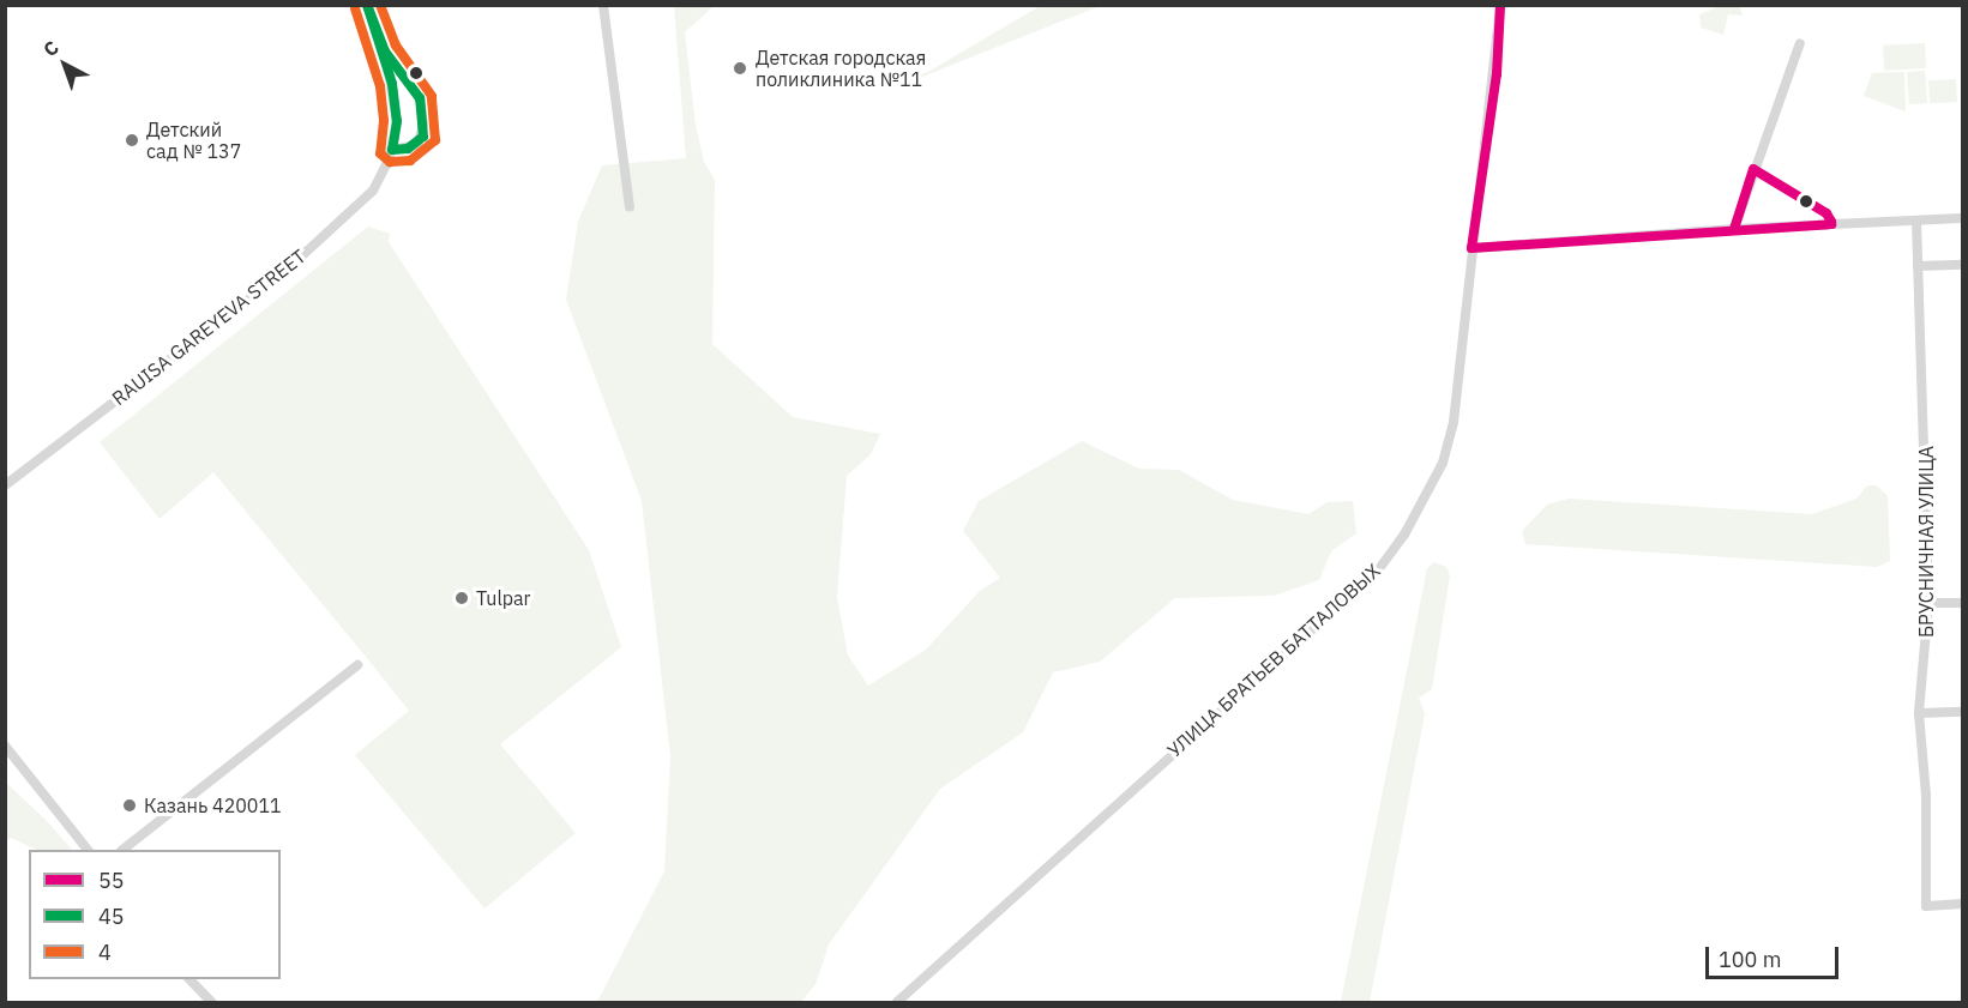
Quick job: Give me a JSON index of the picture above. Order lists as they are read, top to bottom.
{
  "streets": {
    "street": ["RAUISA GAREYEVA STREET", "БРУСНИЧНАЯ УЛИЦА", "УЛИЦА БРАТЬЕВ БАТТАЛОВЫХ"]
  },
  "places": [
    "Детская городская поликлиника №11",
    "Детский сад № 137",
    "Tulpar",
    "Казань 420011"
  ],
  "lines": ["transit line 55", "transit line 45", "transit line 4"],
  "legend": ["55", "45", "4"],
  "scale_bar": "100 m",
  "north": "top left"
}
